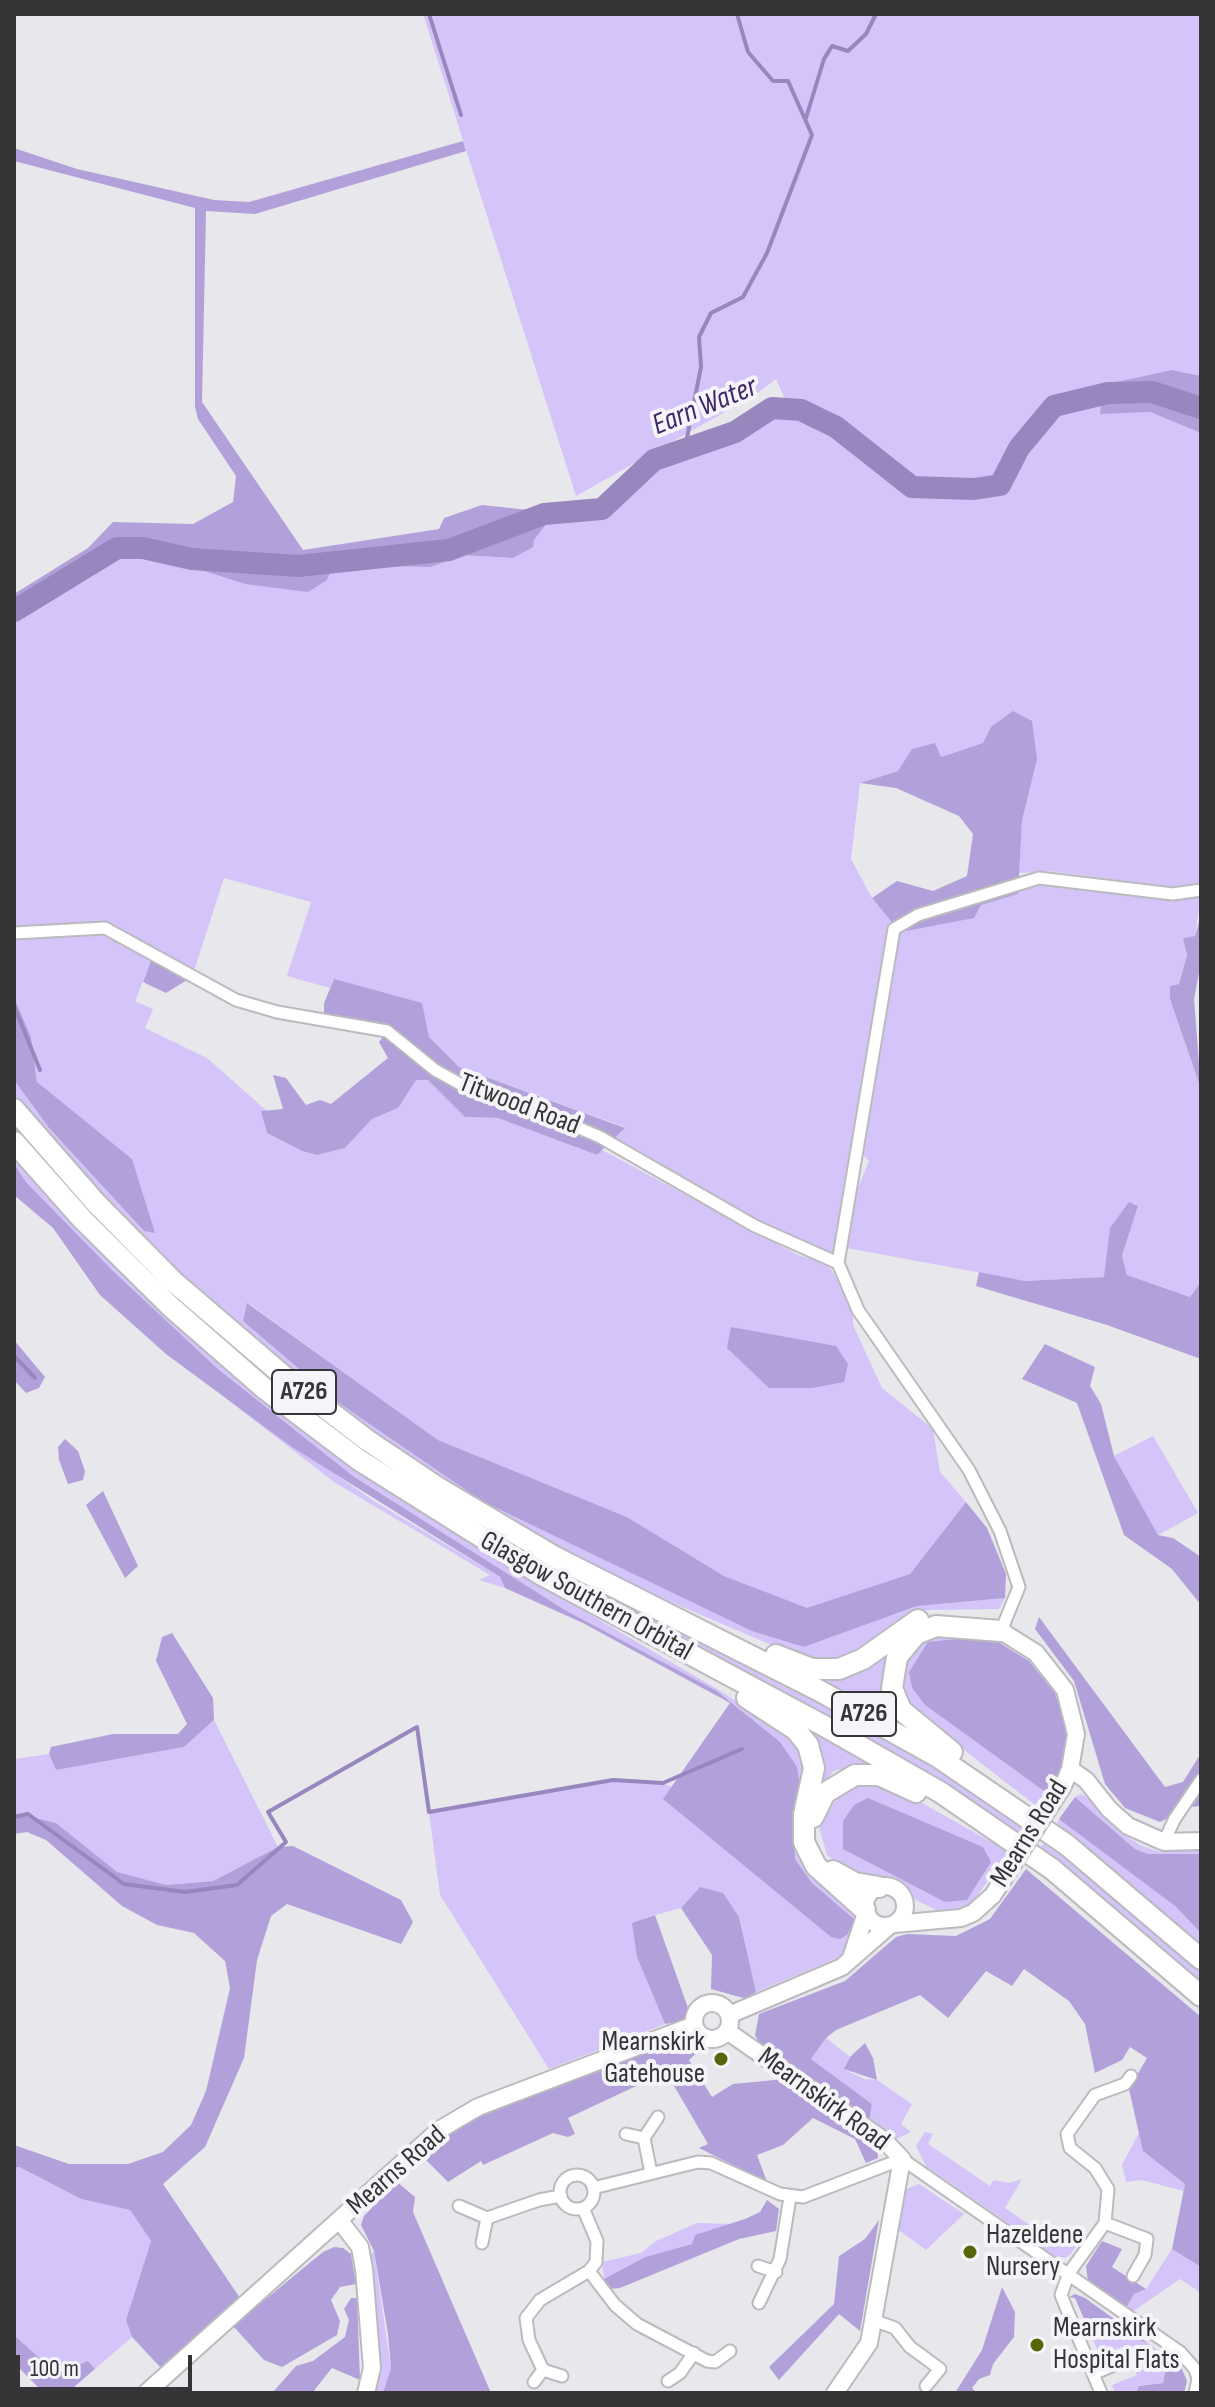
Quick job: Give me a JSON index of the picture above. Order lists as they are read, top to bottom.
{
  "streets": {
    "highway": ["A726", "Glasgow Southern Orbital"],
    "street": ["Titwood Road", "Mearns Road", "Mearnskirk Road"]
  },
  "crossings": [
    ["Mearns Road", "Mearnskirk Road"]
  ],
  "water": ["Earn Water"],
  "places": ["Mearnskirk Gatehouse", "Hazeldene Nursery", "Mearnskirk Hospital Flats"],
  "scale_bar": "100 m"
}
